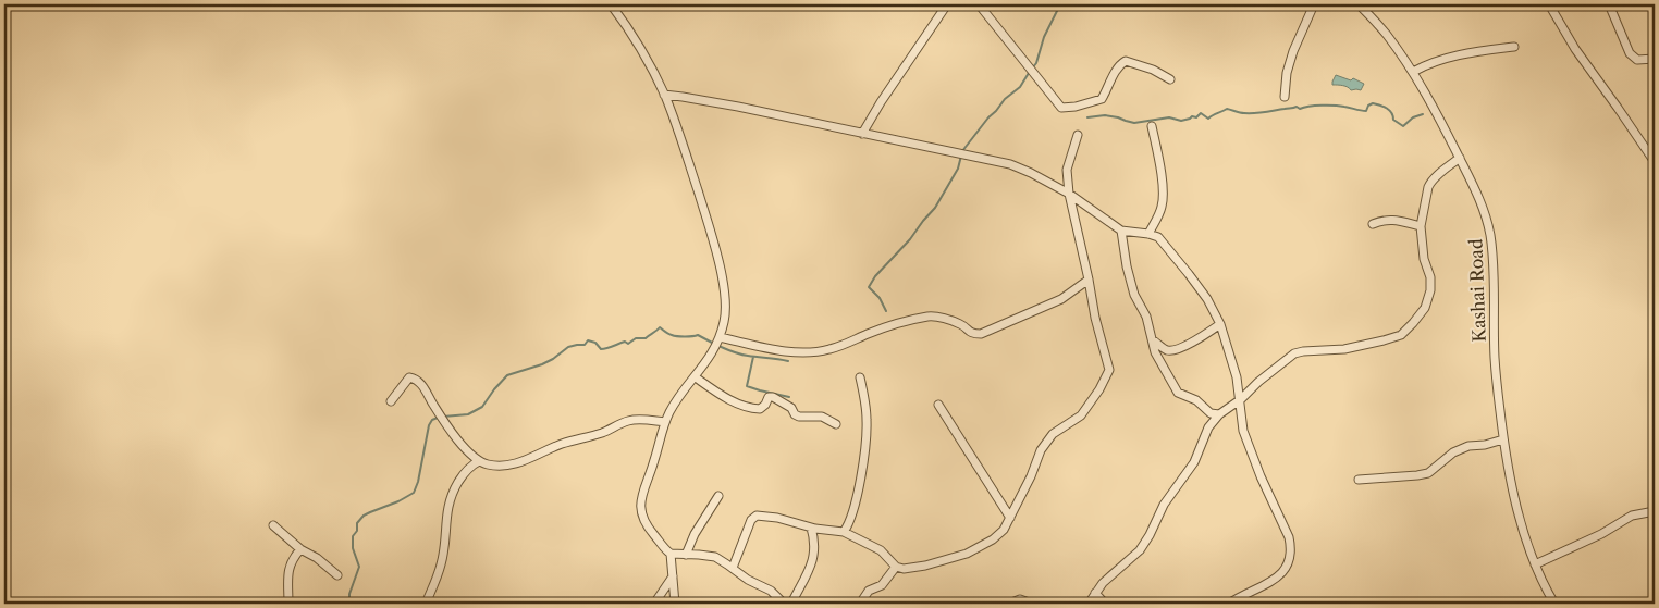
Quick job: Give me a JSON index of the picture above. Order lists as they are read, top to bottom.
{
  "streets": {
    "street": ["Kashai Road"]
  }
}
